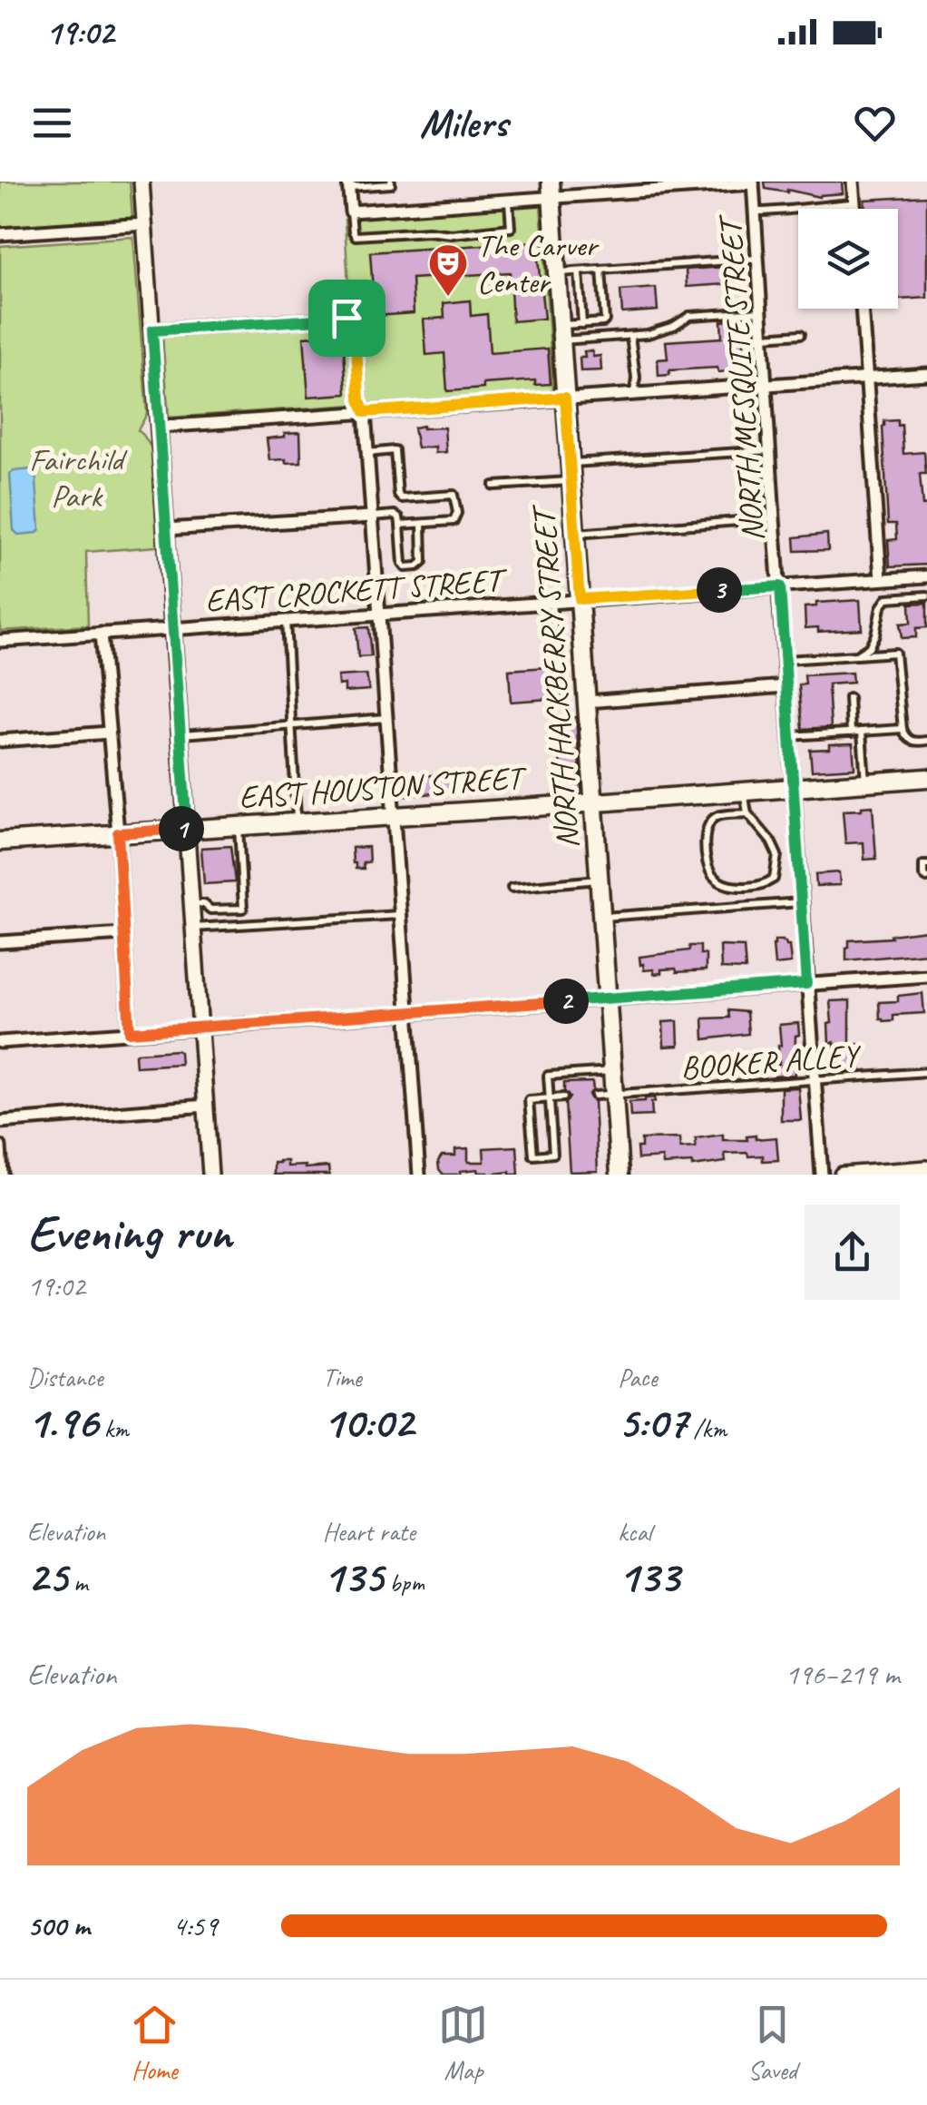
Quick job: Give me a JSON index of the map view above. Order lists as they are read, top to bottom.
{
  "streets": {
    "main road": ["NORTH HACKBERRY STREET", "EAST HOUSTON STREET"],
    "street": ["NORTH MESQUITE STREET", "EAST CROCKETT STREET"],
    "lane": ["BOOKER ALLEY"]
  },
  "crossings": [
    ["NORTH MESQUITE STREET", "EAST CROCKETT STREET"],
    ["NORTH MESQUITE STREET", "EAST HOUSTON STREET"],
    ["NORTH MESQUITE STREET", "BOOKER ALLEY"],
    ["EAST CROCKETT STREET", "NORTH HACKBERRY STREET"],
    ["NORTH HACKBERRY STREET", "EAST HOUSTON STREET"],
    ["NORTH HACKBERRY STREET", "BOOKER ALLEY"]
  ],
  "parks": ["Fairchild Park"],
  "places": {
    "theatre": ["The Carver Center"]
  },
  "page": {
    "status": "19:02",
    "header": "Milers",
    "pins": ["3", "1", "2"],
    "heading": ["Evening run", "19:02"],
    "stats": [
      ["Distance", "1.96 km"],
      ["Time", "10:02"],
      ["Pace", "5:07 /km"],
      ["Elevation", "25 m"],
      ["Heart rate", "135 bpm"],
      ["kcal", "133"]
    ],
    "chart": ["Elevation", "196–219 m"],
    "list": [
      {
        "name": "500 m",
        "note": "4:59"
      }
    ],
    "tabs": ["Home", "Map", "Saved"]
  }
}
